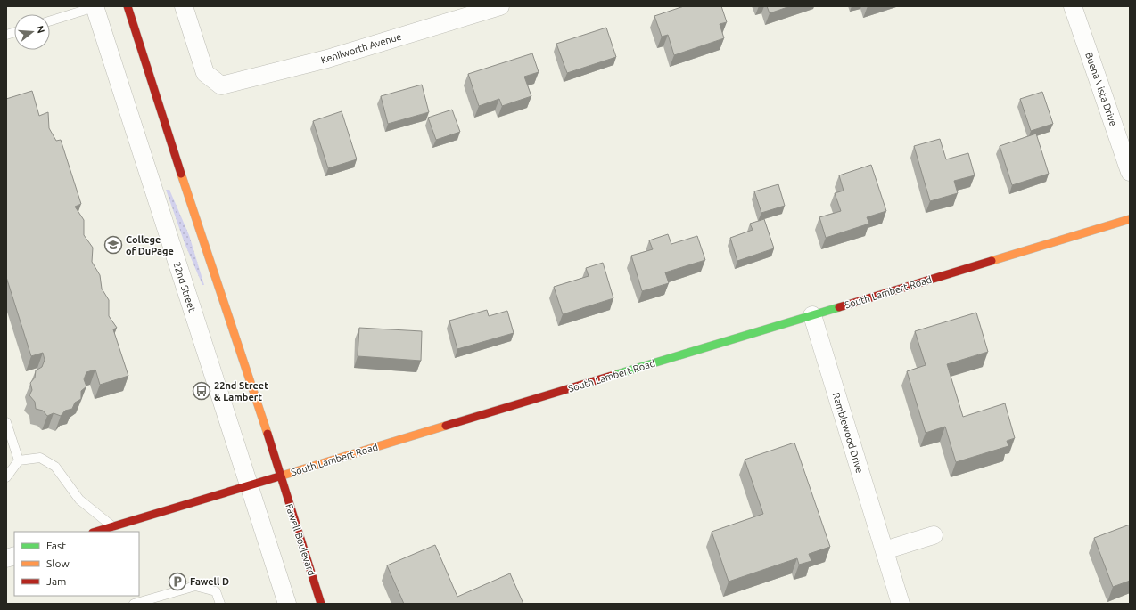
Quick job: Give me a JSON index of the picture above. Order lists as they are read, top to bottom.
{
  "streets": {
    "street": [
      "Kenilworth Avenue",
      "Buena Vista Drive",
      "22nd Street",
      "South Lambert Road",
      "Ramblewood Drive",
      "Fawell Boulevard"
    ]
  },
  "crossings": [
    ["22nd Street", "South Lambert Road"],
    ["South Lambert Road", "Ramblewood Drive"],
    ["South Lambert Road", "Fawell Boulevard"]
  ],
  "places": {
    "school or university": ["College of DuPage"],
    "bus stop": ["22nd Street & Lambert"],
    "parking": ["Fawell D"]
  },
  "legend": ["Fast", "Slow", "Jam"],
  "north": "right"
}
